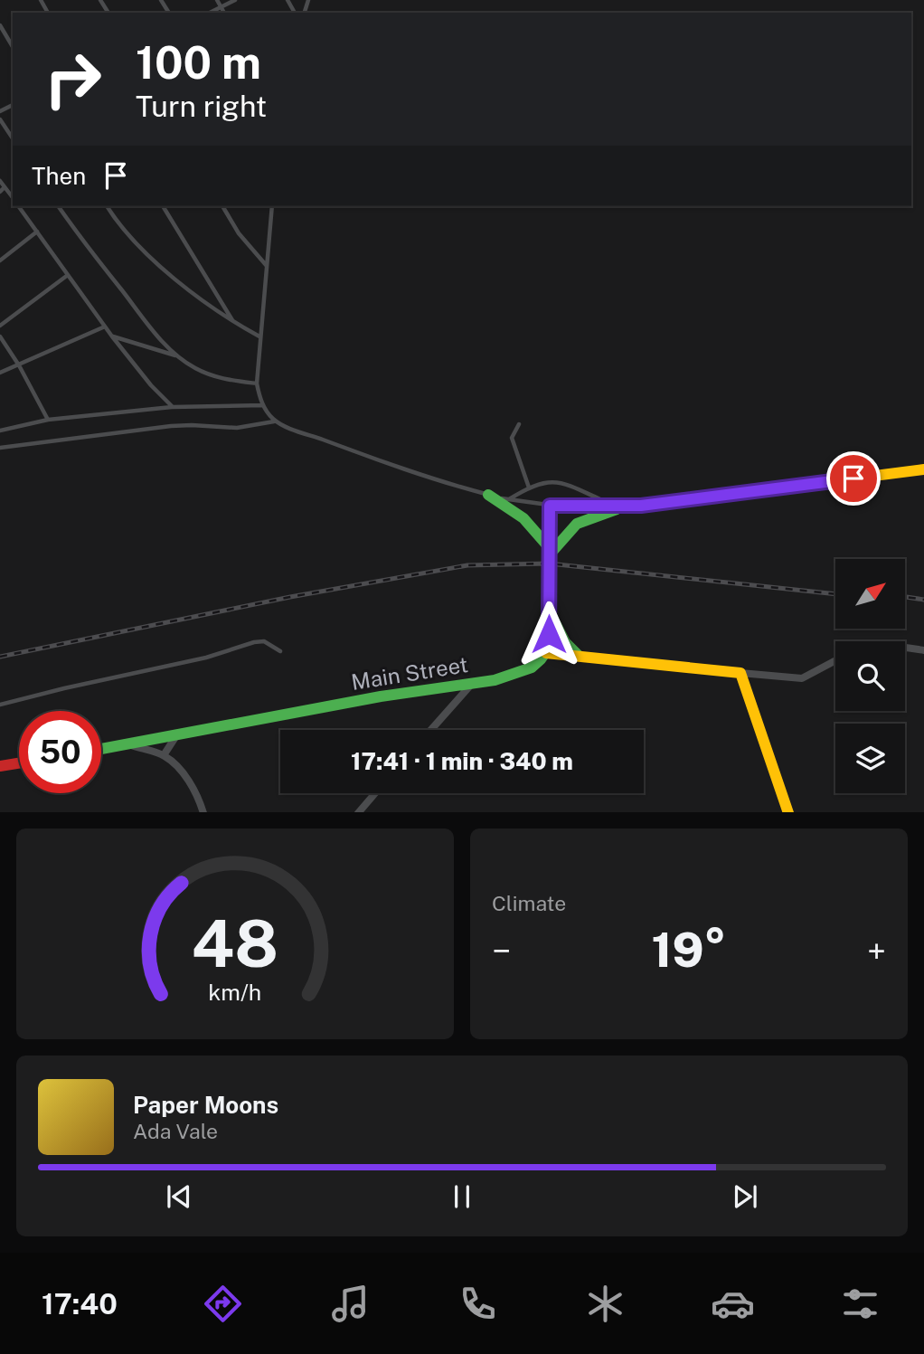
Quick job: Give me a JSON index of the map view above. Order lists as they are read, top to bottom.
{
  "streets": {
    "main road": ["Main Street"]
  },
  "north": "top right",
  "page": {
    "turn": ["100 m", "Turn right"],
    "then": "Then",
    "limit": "50",
    "trip": "17:41 · 1 min · 340 m",
    "tile": "Climate",
    "heat": ["−", "19°", "+"],
    "song": ["Paper Moons", "Ada Vale"],
    "tabs": "17:40",
    "gauge": ["48", "km/h"]
  }
}
